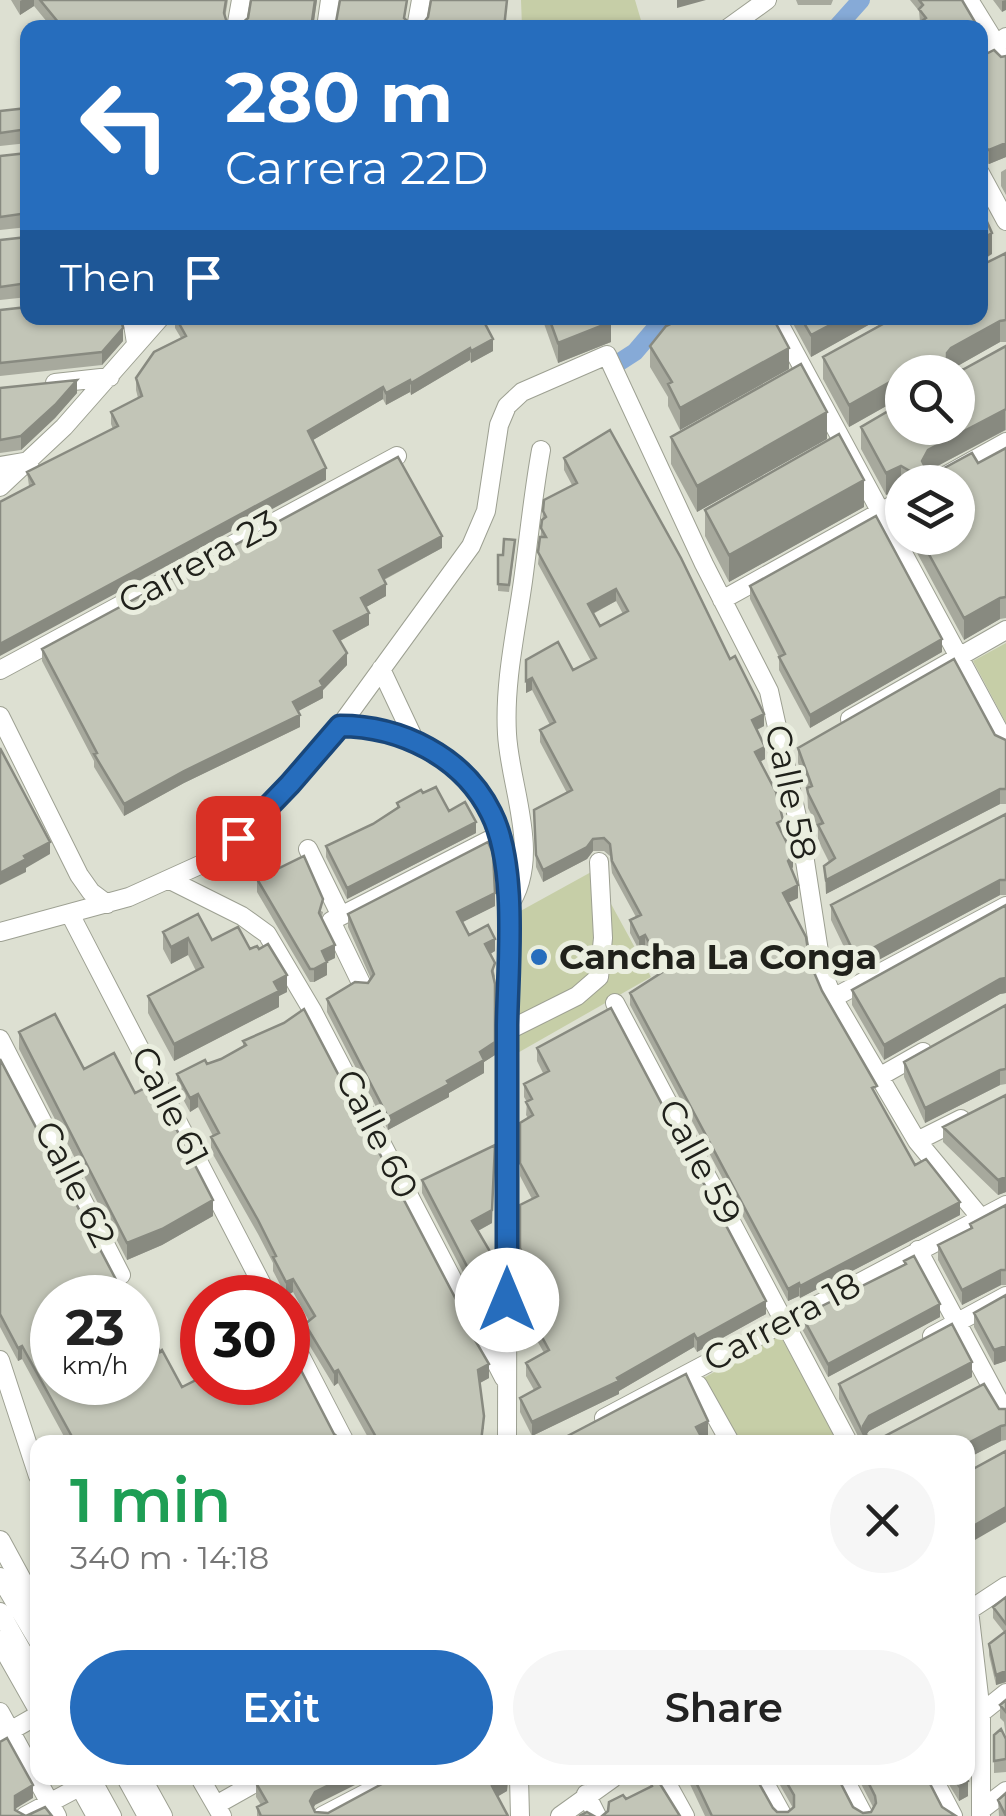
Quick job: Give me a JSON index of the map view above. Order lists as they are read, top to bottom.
{
  "streets": {
    "street": [
      "Carrera 23",
      "Calle 58",
      "Calle 61",
      "Calle 60",
      "Calle 59",
      "Calle 62",
      "Carrera 18"
    ]
  },
  "crossings": [
    ["Calle 58", "Carrera 18"],
    ["Calle 59", "Carrera 18"]
  ],
  "places": ["Cancha La Conga"],
  "page": {
    "turn": ["280 m", "Carrera 22D"],
    "then": "Then",
    "speed": "23 km/h",
    "limit": "30",
    "heading": ["1 min", "340 m · 14:18"],
    "buttons": ["Exit", "Share"]
  }
}
